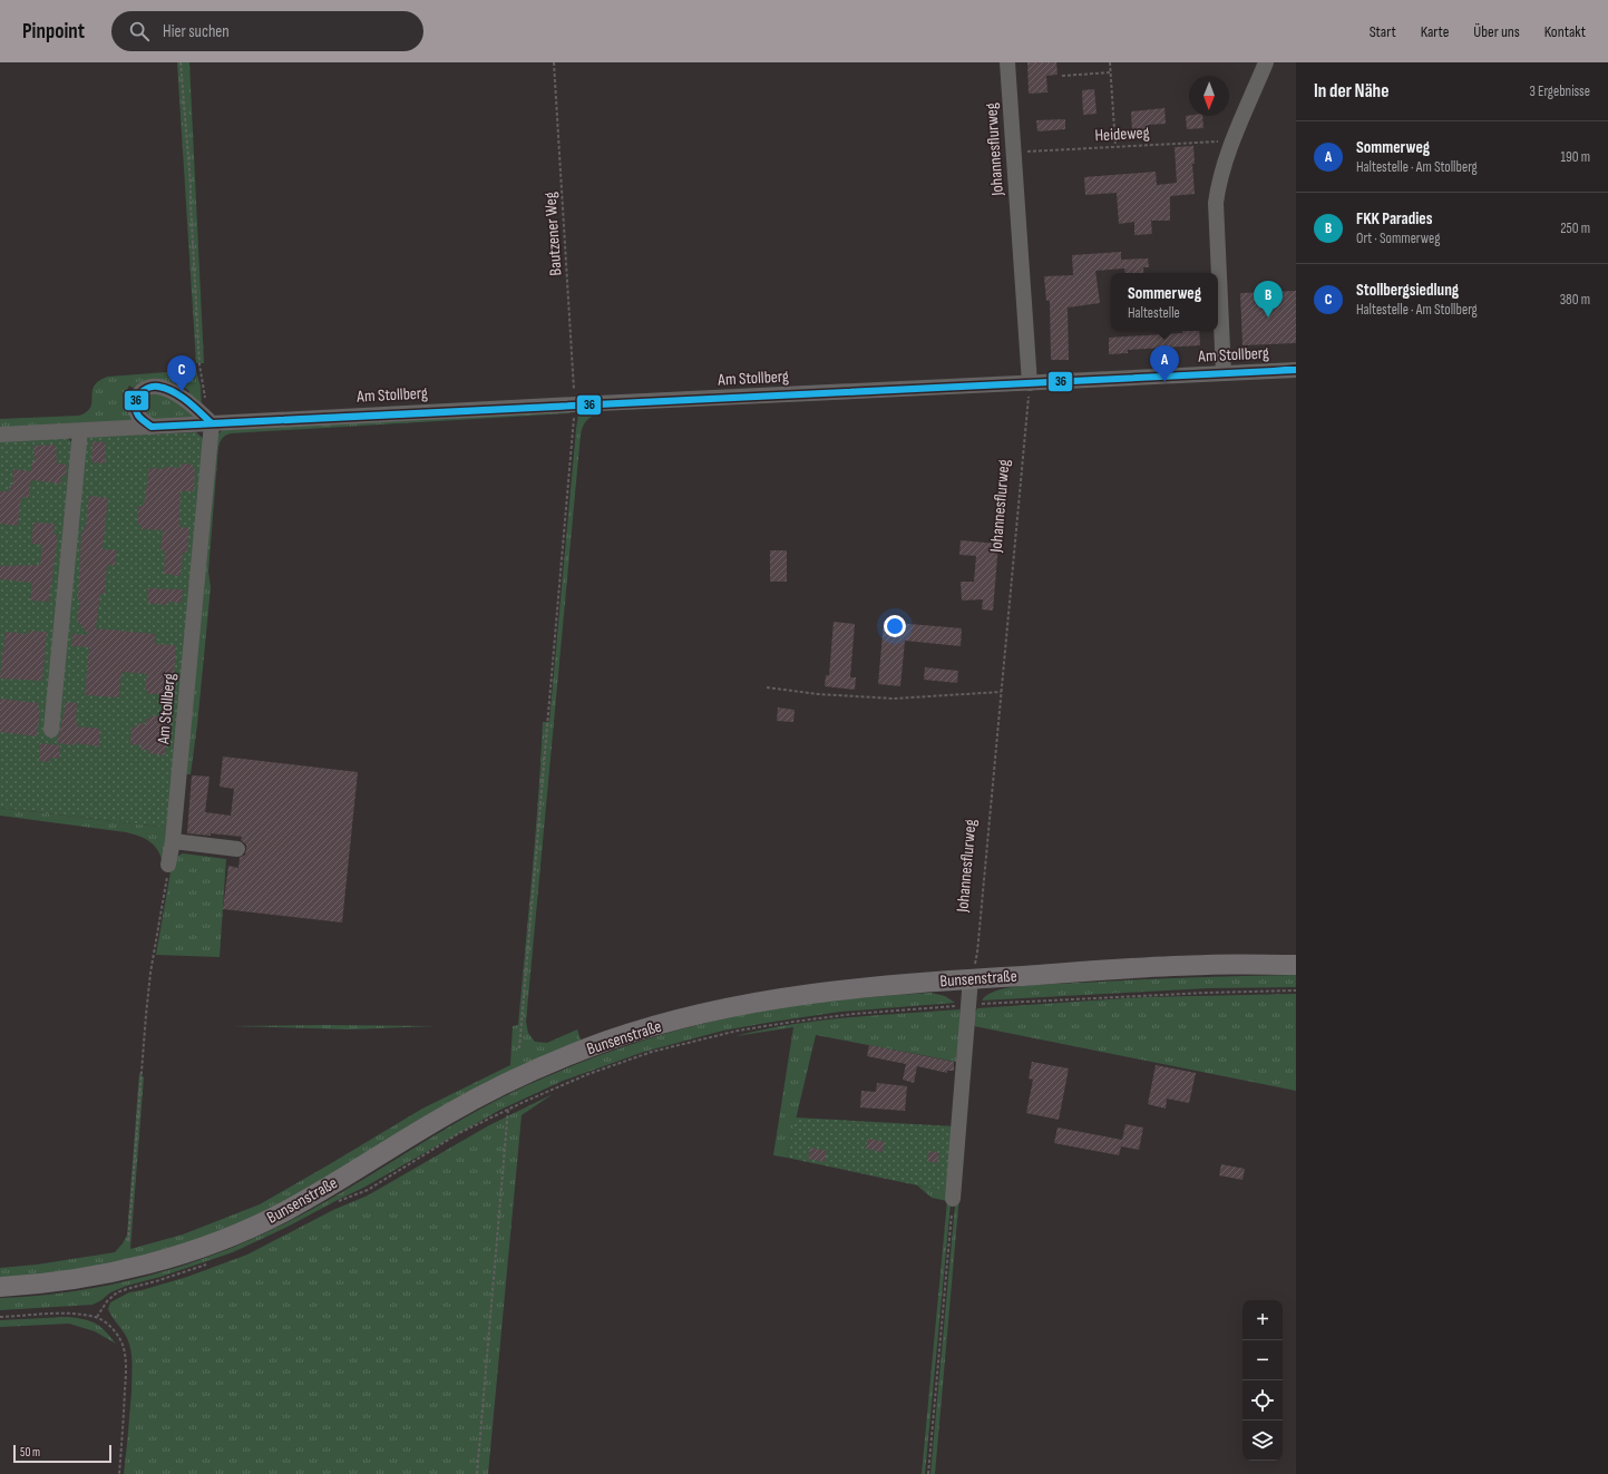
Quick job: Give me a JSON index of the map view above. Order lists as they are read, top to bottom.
{
  "streets": {
    "main road": ["Bunsenstraße"],
    "street": ["Johannesflurweg", "Am Stollberg"],
    "path": ["Heideweg", "Bautzener Weg"]
  },
  "crossings": [
    ["Heideweg", "Johannesflurweg"],
    ["Johannesflurweg", "Am Stollberg"],
    ["Johannesflurweg", "Bunsenstraße"],
    ["Bautzener Weg", "Am Stollberg"]
  ],
  "lines": ["transit line 36"],
  "scale_bar": "50 m",
  "north": "bottom",
  "page": {
    "header": "Pinpoint",
    "search": "Hier suchen",
    "nav": [
      "Start",
      "Karte",
      "Über uns",
      "Kontakt"
    ],
    "heading": ["In der Nähe", "3 Ergebnisse"],
    "list": [
      {
        "mark": "A",
        "name": "Sommerweg",
        "note": "Haltestelle · Am Stollberg",
        "value": "190 m"
      },
      {
        "mark": "B",
        "name": "FKK Paradies",
        "note": "Ort · Sommerweg",
        "value": "250 m"
      },
      {
        "mark": "C",
        "name": "Stollbergsiedlung",
        "note": "Haltestelle · Am Stollberg",
        "value": "380 m"
      }
    ],
    "popup": ["Sommerweg", "Haltestelle"],
    "pins": ["B", "A", "C"],
    "map_buttons": ["+", "−"],
    "scale": "50 m"
  }
}
